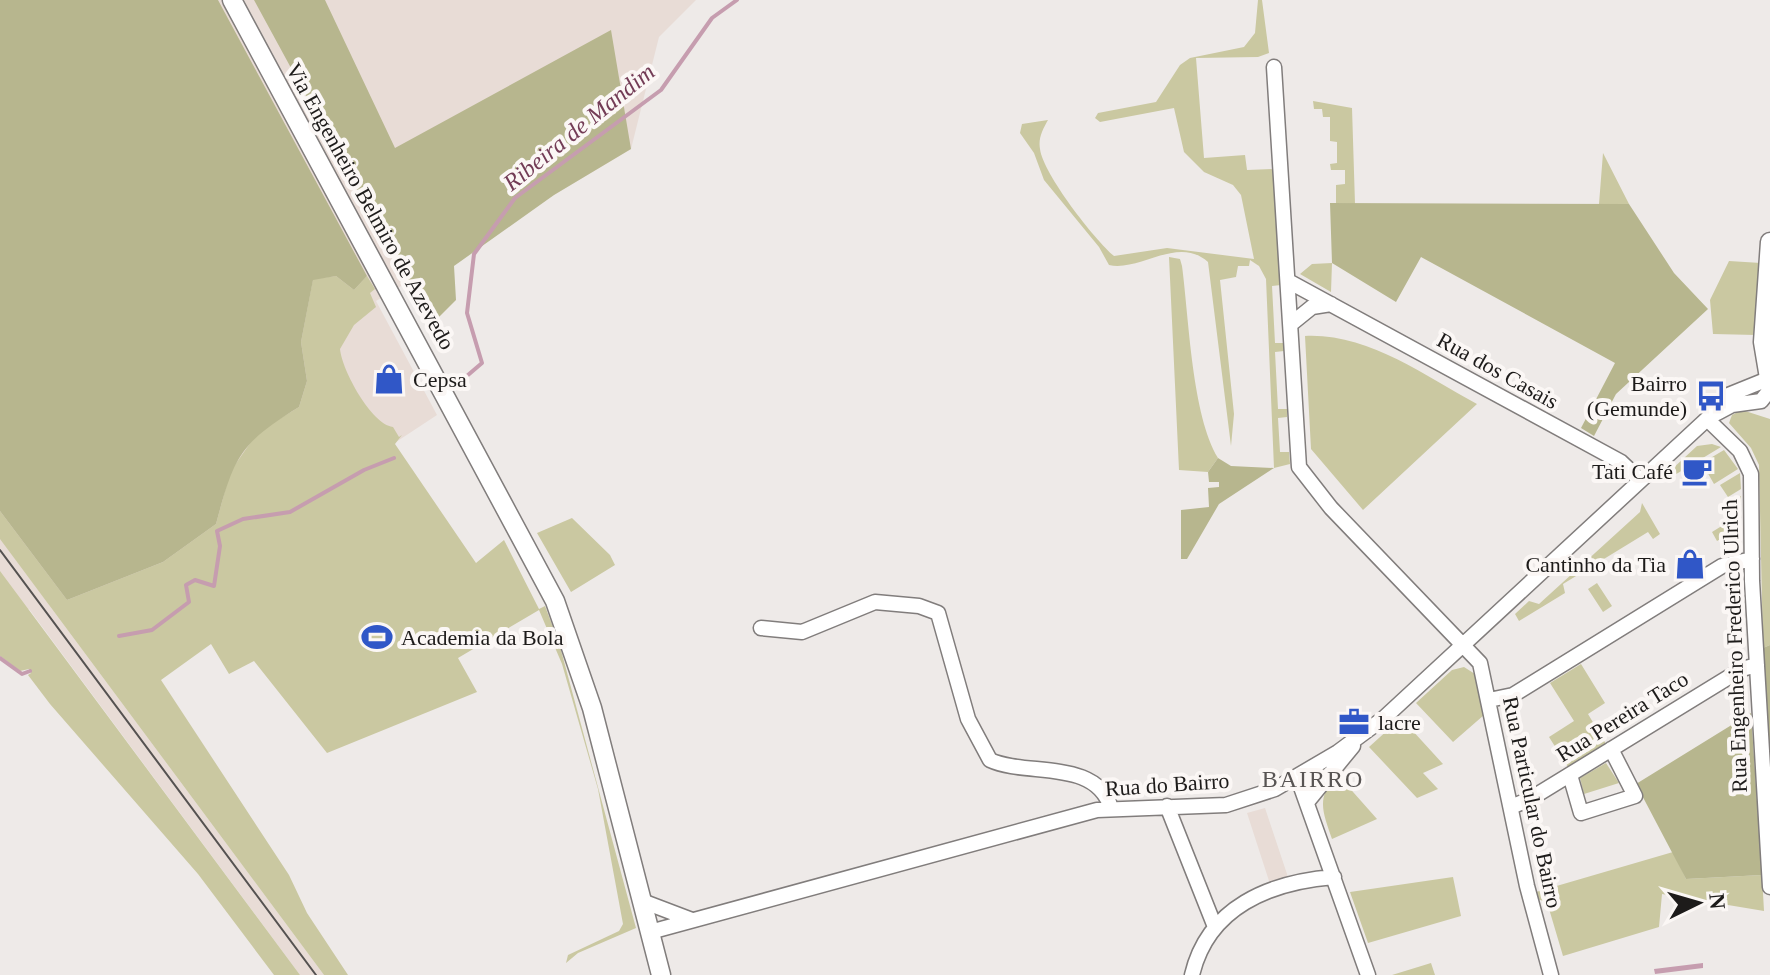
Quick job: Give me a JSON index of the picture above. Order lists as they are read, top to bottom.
{
  "streets": {
    "main road": ["Via Engenheiro Belmiro de Azevedo"],
    "street": [
      "Rua dos Casais",
      "Rua Engenheiro Frederico Ulrich",
      "Rua Pereira Taco",
      "Rua do Bairro",
      "Rua Particular do Bairro"
    ]
  },
  "crossings": [
    ["Via Engenheiro Belmiro de Azevedo", "Rua do Bairro"],
    ["Rua dos Casais", "Rua do Bairro"],
    ["Rua dos Casais", "Rua Particular do Bairro"],
    ["Rua Engenheiro Frederico Ulrich", "Rua Pereira Taco"],
    ["Rua Engenheiro Frederico Ulrich", "Rua do Bairro"],
    ["Rua Pereira Taco", "Rua Particular do Bairro"],
    ["Rua do Bairro", "Rua Particular do Bairro"]
  ],
  "districts": ["BAIRRO"],
  "water": ["Ribeira de Mandim"],
  "places": {
    "shop": ["Cepsa", "Cantinho da Tia"],
    "bus stop": ["Bairro (Gemunde)"],
    "cafe": ["Tati Café"],
    "sports": ["Academia da Bola"],
    "office": ["lacre"]
  },
  "north": "right"
}
